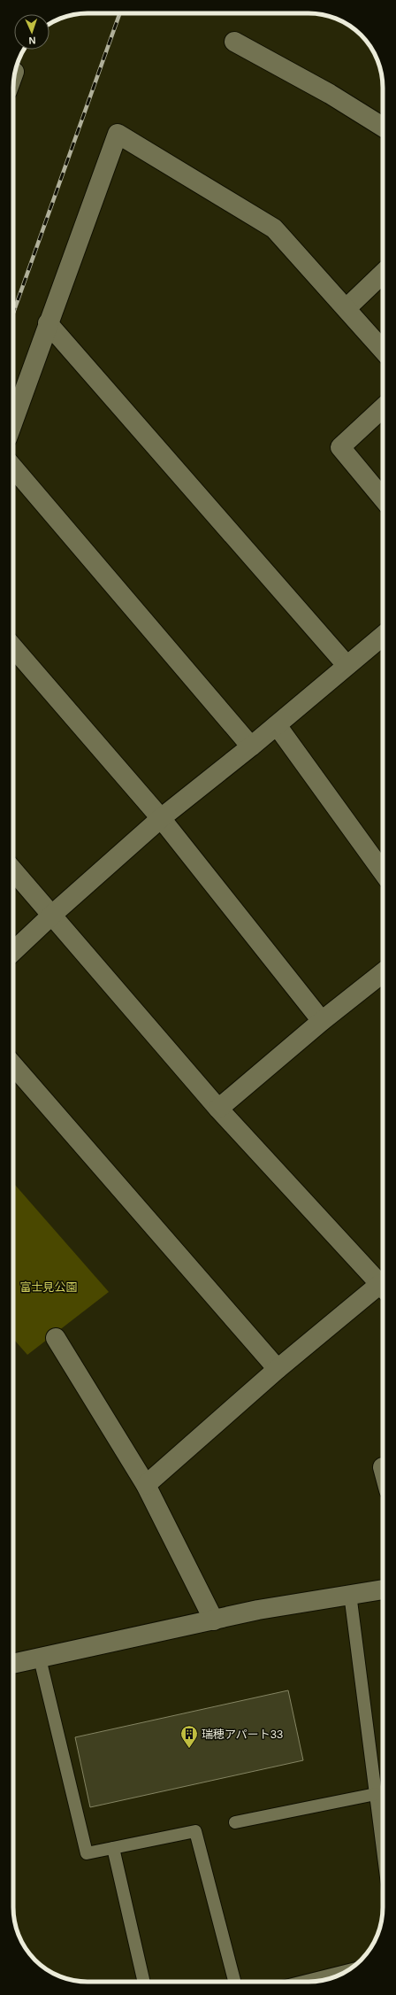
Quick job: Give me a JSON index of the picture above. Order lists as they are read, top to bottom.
{
  "parks": ["富士見公園"],
  "places": {
    "building": ["瑞穂アパート33"]
  },
  "north": "bottom"
}
